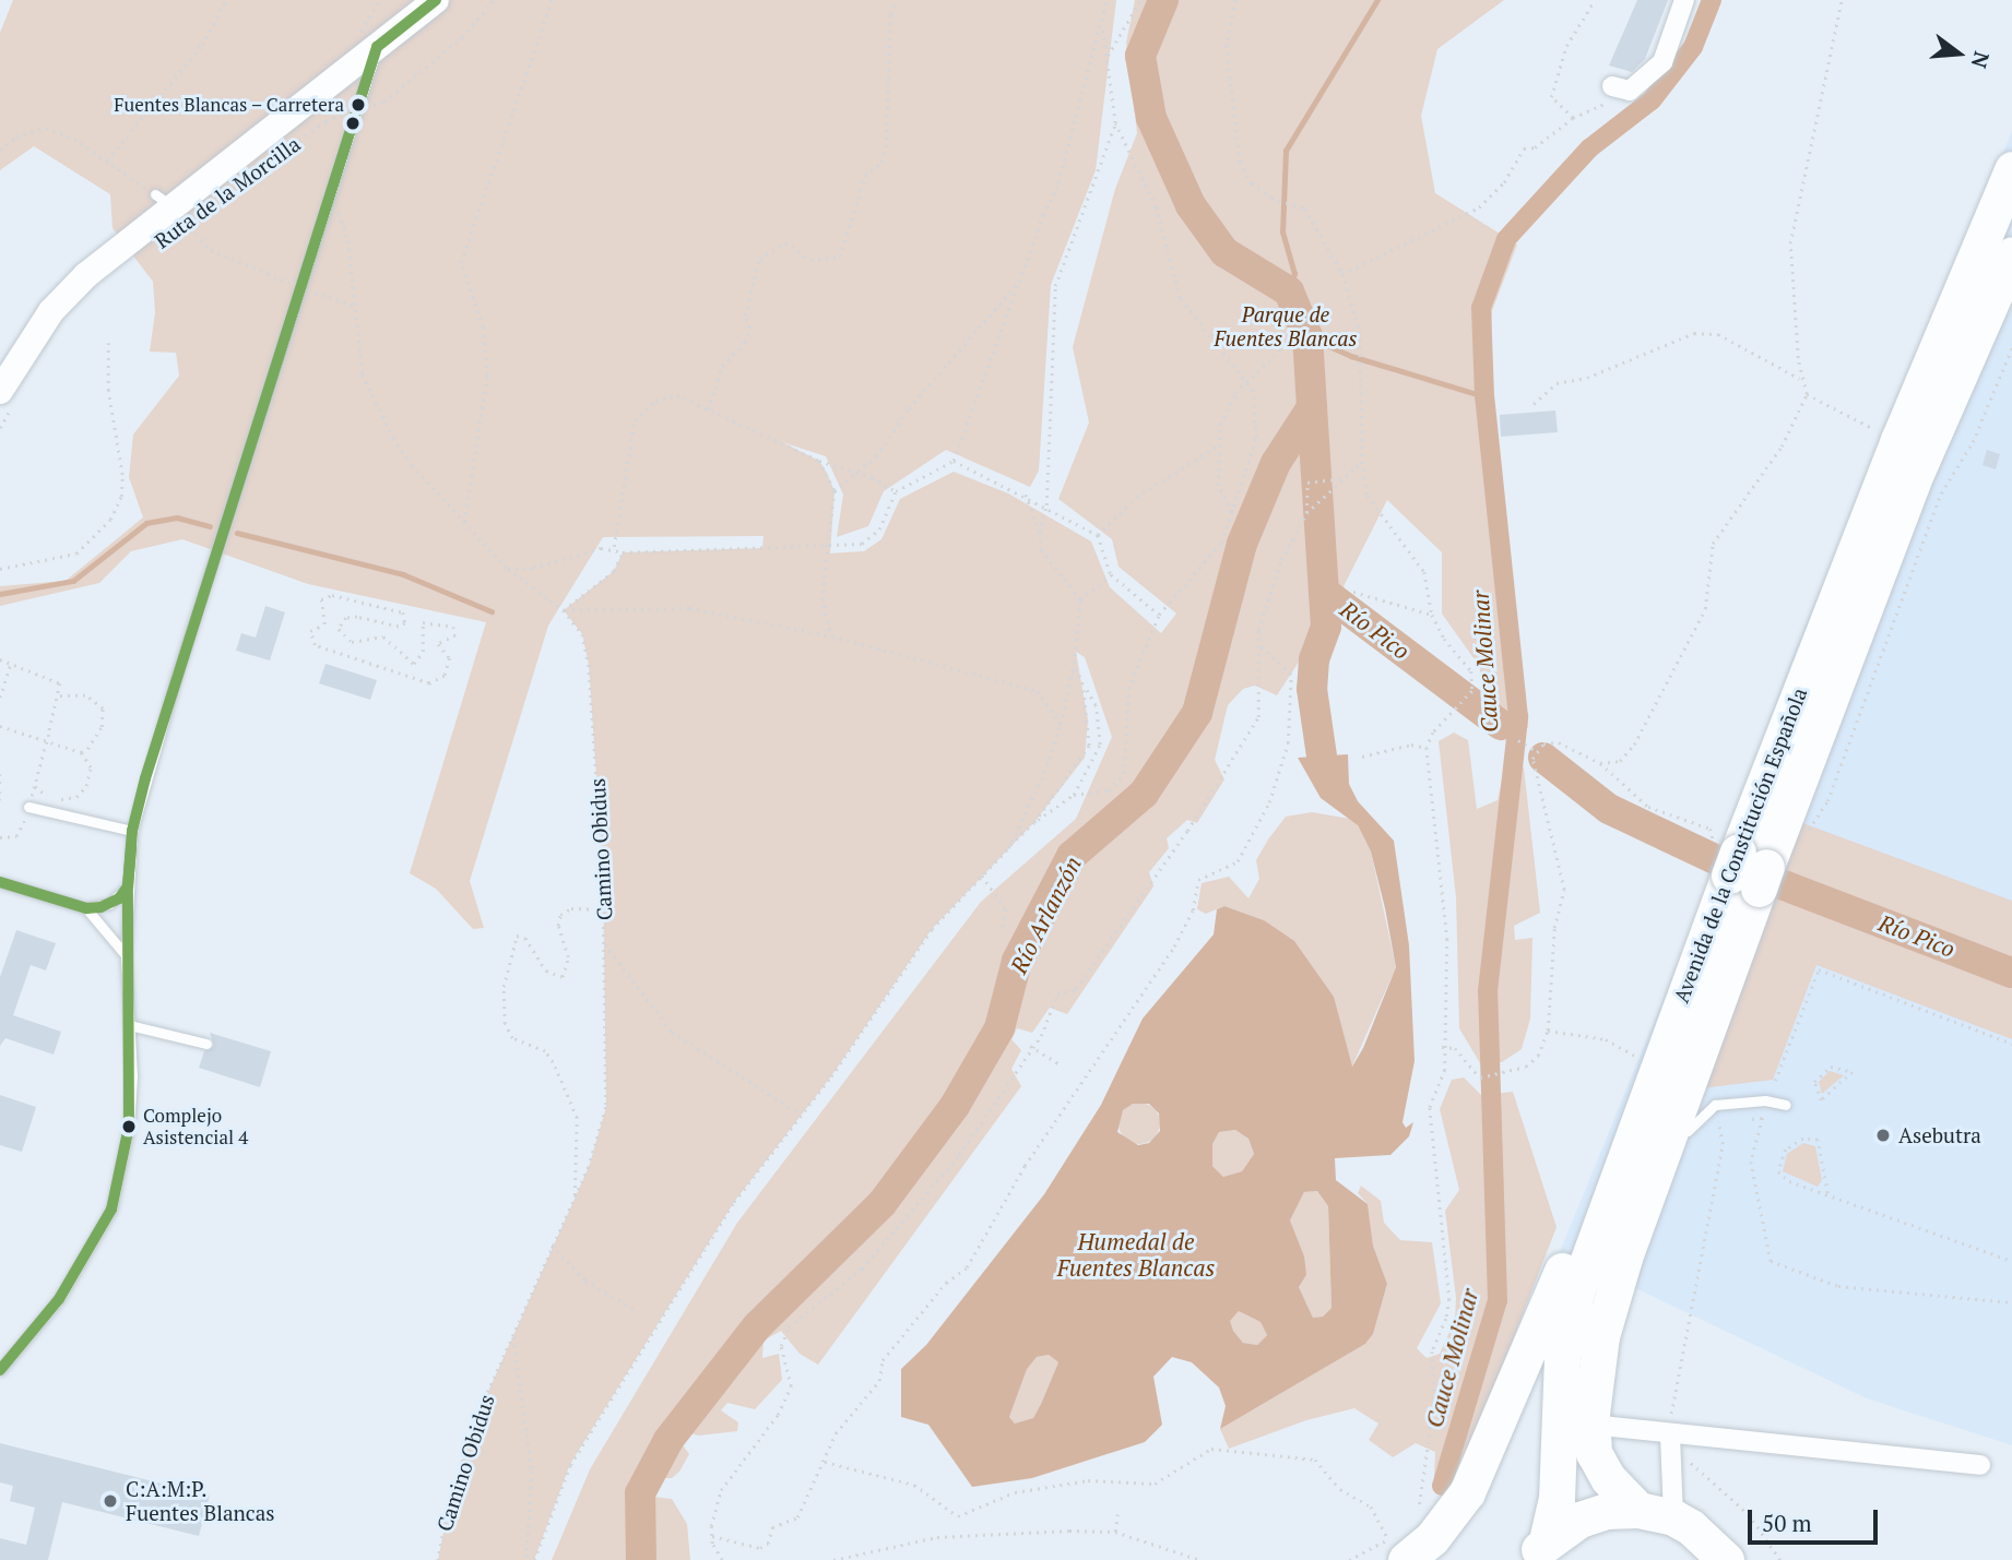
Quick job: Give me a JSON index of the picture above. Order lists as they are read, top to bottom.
{
  "streets": {
    "highway": ["Avenida de la Constitución Española"],
    "path": ["Ruta de la Morcilla", "Camino Obidus"]
  },
  "water": [
    "Río Pico",
    "Cauce Molinar",
    "Río Arlanzón",
    "Humedal de Fuentes Blancas"
  ],
  "parks": ["Parque de Fuentes Blancas"],
  "places": [
    "Fuentes Blancas – Carretera",
    "Complejo Asistencial 4",
    "Asebutra",
    "C:A:M:P. Fuentes Blancas"
  ],
  "scale_bar": "50 m",
  "north": "right"
}
